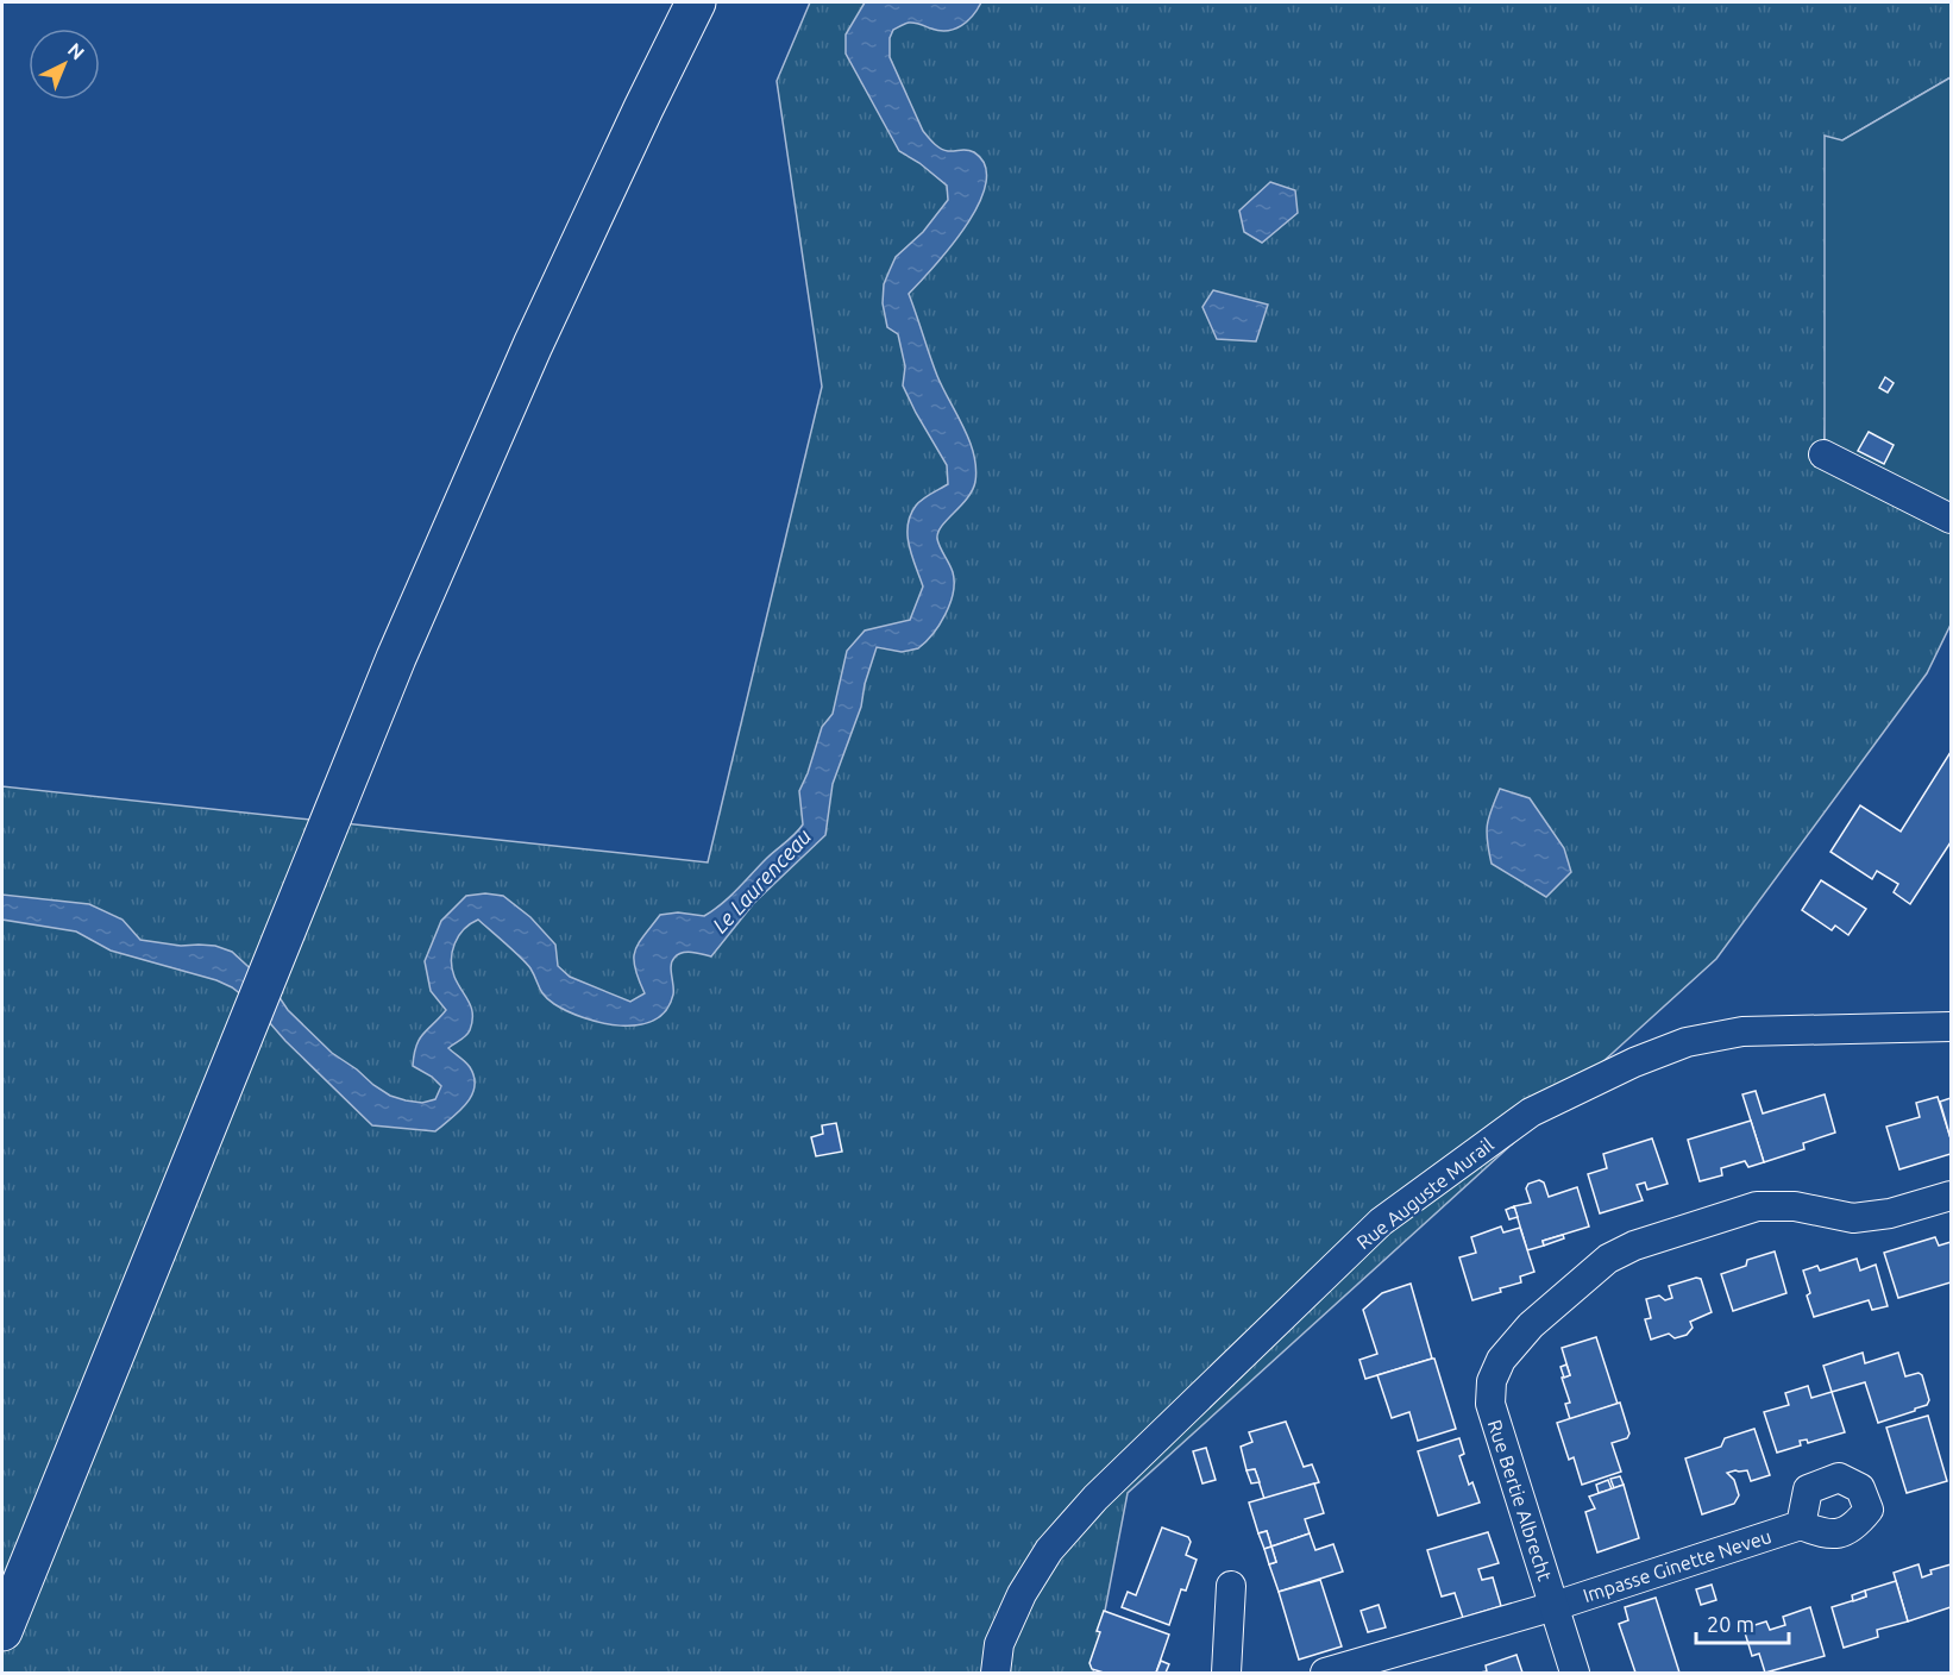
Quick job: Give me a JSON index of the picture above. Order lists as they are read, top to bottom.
{
  "streets": {
    "street": ["Rue Auguste Murail", "Rue Bertie Albrecht", "Impasse Ginette Neveu"]
  },
  "crossings": [
    ["Rue Bertie Albrecht", "Impasse Ginette Neveu"]
  ],
  "water": ["Le Laurenceau"],
  "scale_bar": "20 m",
  "north": "top right"
}
